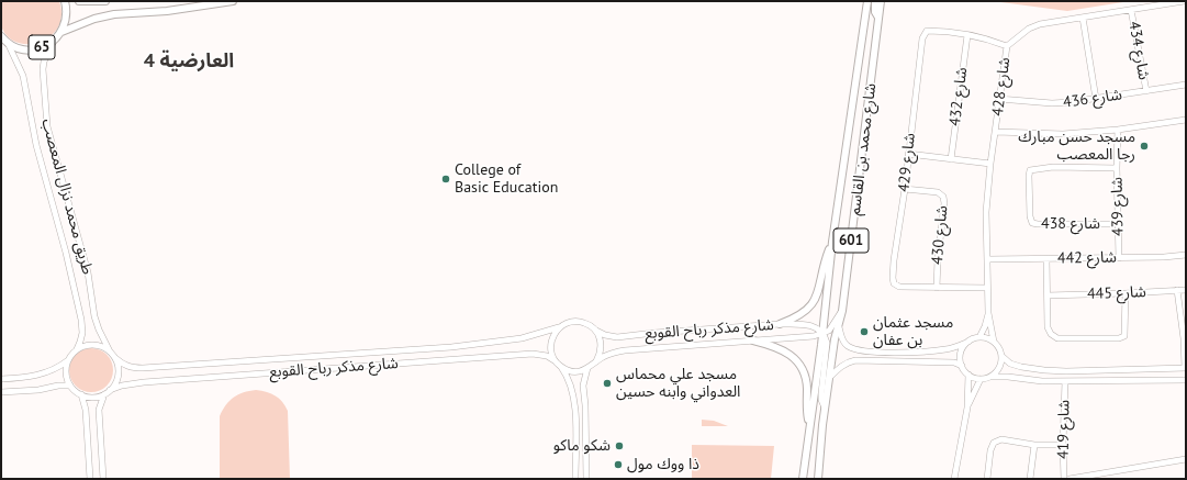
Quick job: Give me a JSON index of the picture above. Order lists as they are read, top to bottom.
{
  "streets": {
    "main road": ["65", "شارع محمد بن القاسم", "601"],
    "street": [
      "شارع 434",
      "شارع 428",
      "شارع 432",
      "شارع 436",
      "شارع 429",
      "طريق محمد نزال المعصب",
      "شارع 439",
      "شارع 438",
      "شارع 430",
      "شارع 442",
      "شارع 445",
      "شارع مذكر رباح القوبع",
      "شارع 419"
    ]
  },
  "crossings": [
    ["65", "طريق محمد نزال المعصب"],
    ["شارع 434", "شارع 428"],
    ["شارع 434", "شارع 436"],
    ["شارع 428", "شارع 436"],
    ["شارع 428", "شارع 429"],
    ["شارع 428", "شارع 442"],
    ["شارع 432", "شارع 429"],
    ["شارع محمد بن القاسم", "شارع مذكر رباح القوبع"],
    ["شارع 429", "شارع 430"],
    ["طريق محمد نزال المعصب", "شارع مذكر رباح القوبع"],
    ["شارع 439", "شارع 438"],
    ["شارع 439", "شارع 442"]
  ],
  "districts": ["العارضية 4"],
  "places": [
    "مسجد حسن مبارك رجا المعصب",
    "College of Basic Education",
    "مسجد عثمان بن عفان",
    "مسجد علي محماس العدواني وابنه حسين",
    "شكو ماكو",
    "ذا ووك مول"
  ]
}
